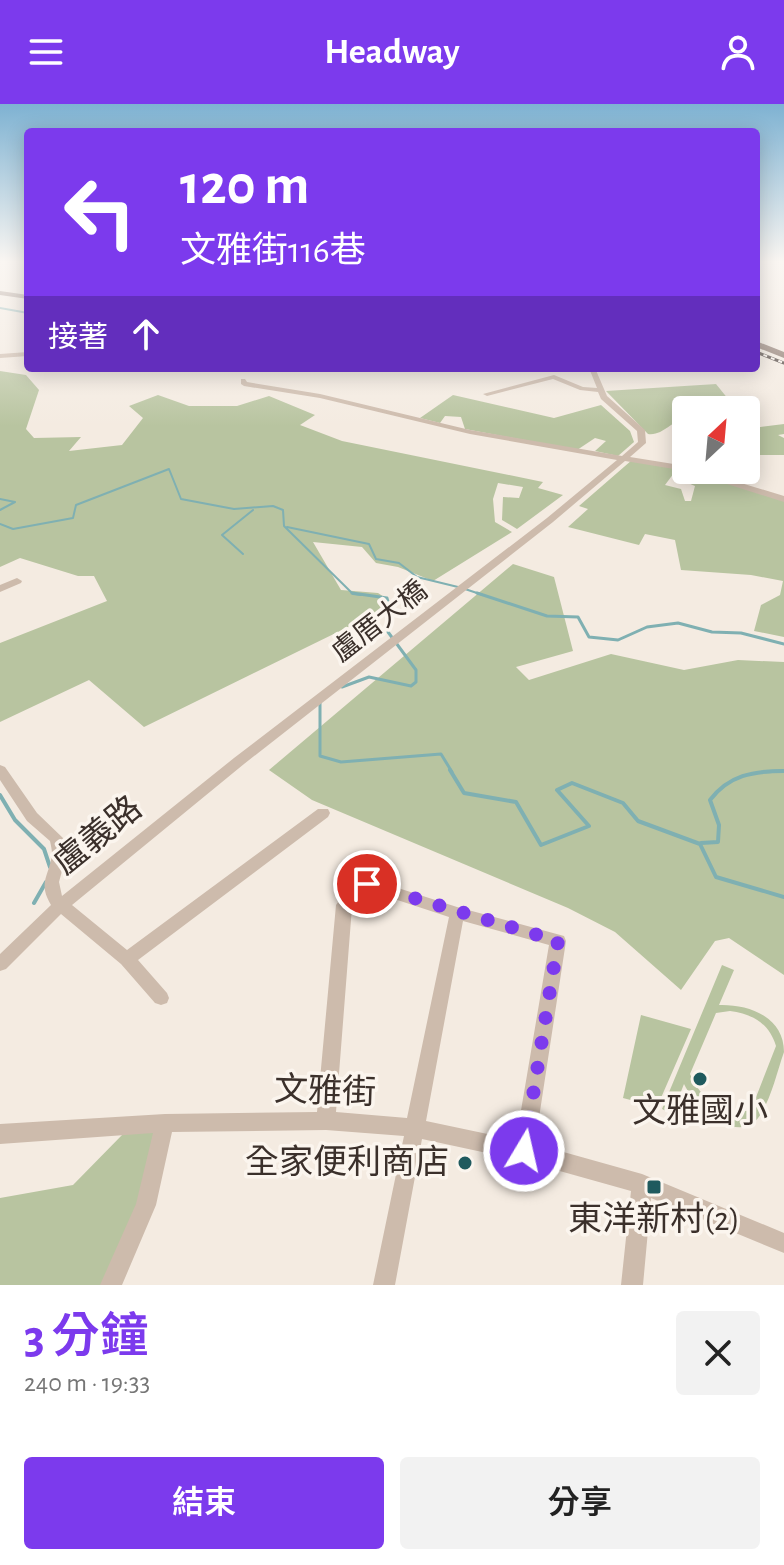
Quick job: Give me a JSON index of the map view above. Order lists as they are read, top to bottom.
{
  "streets": {
    "street": ["盧厝大橋", "盧義路", "文雅街"]
  },
  "crossings": [
    ["盧厝大橋", "盧義路"]
  ],
  "places": {
    "other": ["文雅國小", "全家便利商店"],
    "transit": ["東洋新村(2)"]
  },
  "north": "top right",
  "page": {
    "header": "Headway",
    "turn": ["120 m", "文雅街116巷"],
    "then": "接著",
    "heading": ["3 分鐘", "240 m · 19:33"],
    "buttons": ["結束", "分享"]
  }
}
